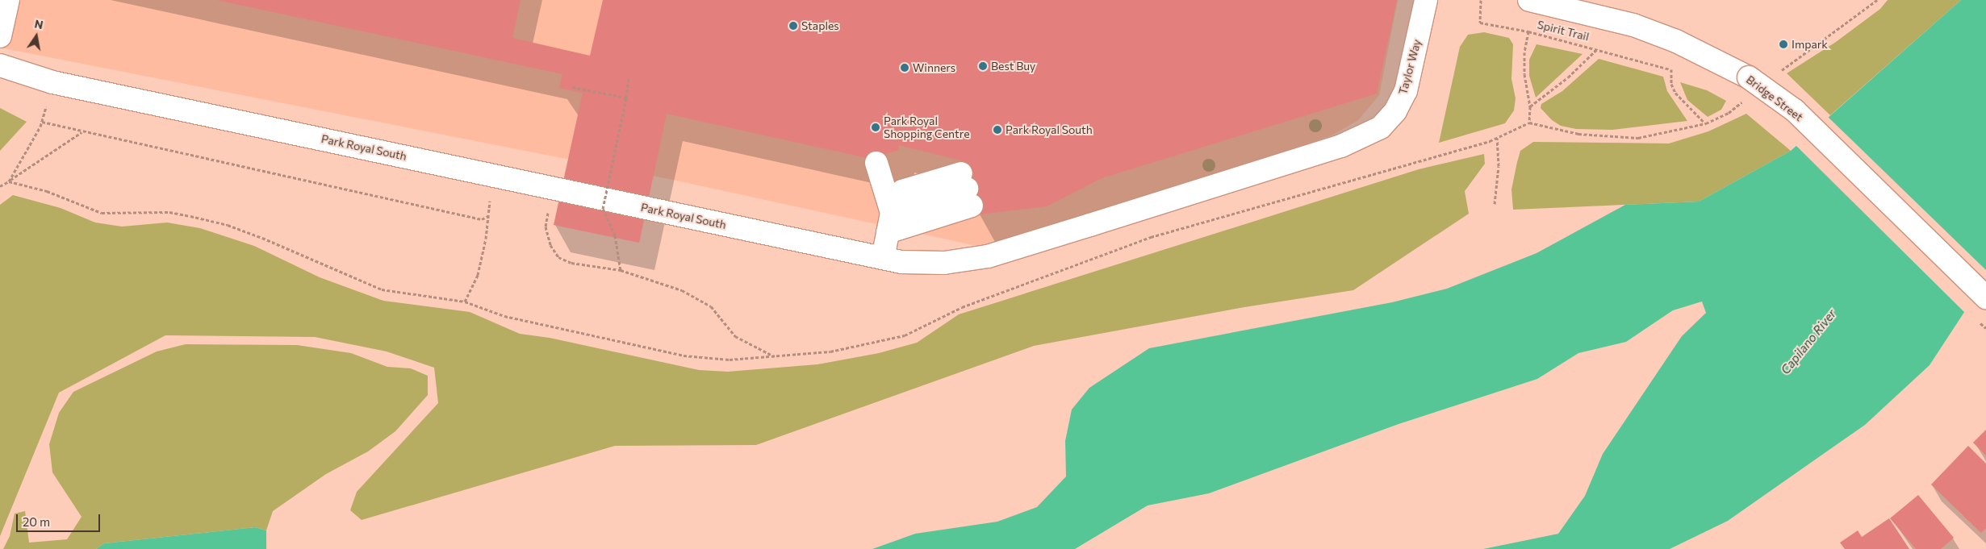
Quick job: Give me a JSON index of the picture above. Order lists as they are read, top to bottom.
{
  "streets": {
    "street": ["Taylor Way", "Bridge Street", "Park Royal South"],
    "path": ["Spirit Trail"]
  },
  "crossings": [
    ["Taylor Way", "Park Royal South"]
  ],
  "water": ["Capilano River"],
  "places": [
    "Staples",
    "Impark",
    "Best Buy",
    "Winners",
    "Park Royal Shopping Centre",
    "Park Royal South"
  ],
  "scale_bar": "20 m",
  "north": "top"
}
